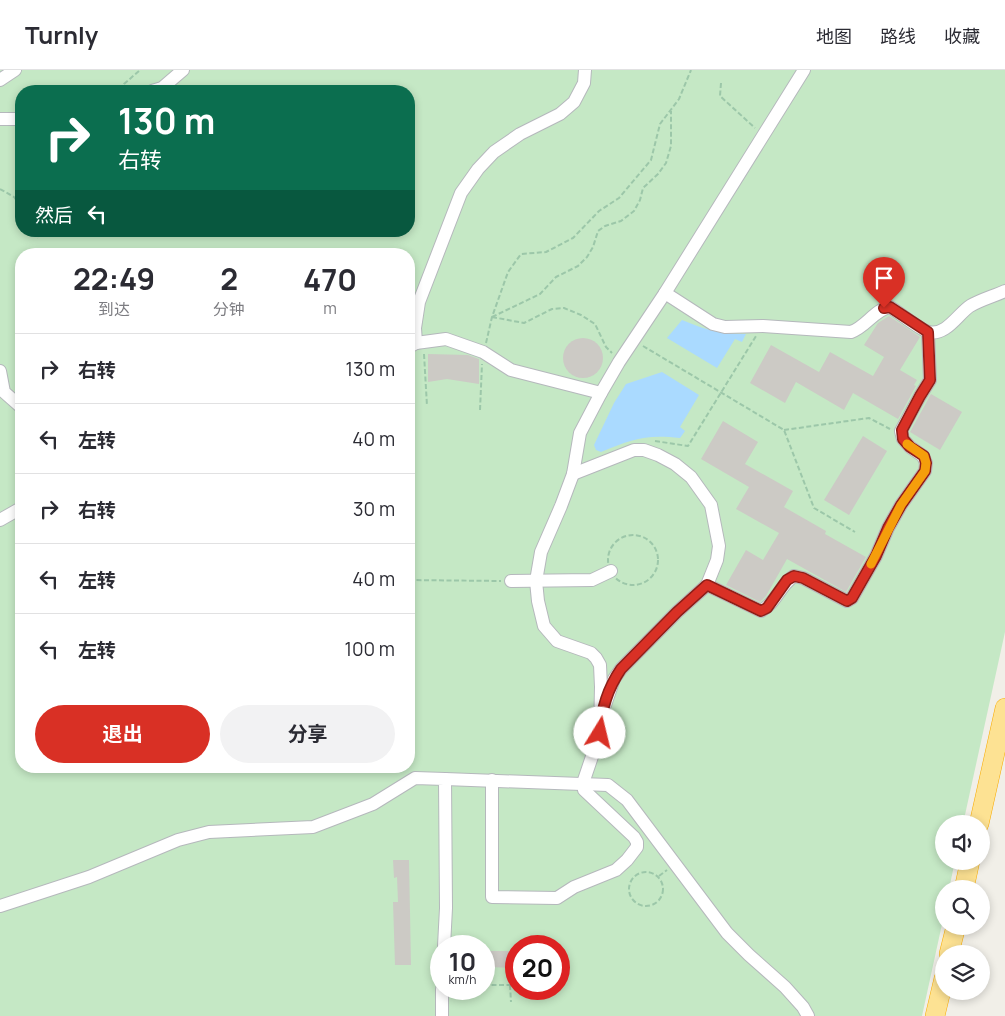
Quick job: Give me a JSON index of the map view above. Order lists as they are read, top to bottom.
{
  "page": {
    "header": "Turnly",
    "nav": ["地图", "路线", "收藏"],
    "turn": ["130 m", "右转"],
    "then": "然后",
    "eta": [
      "22:49",
      "到达",
      "2",
      "分钟",
      "470",
      "m"
    ],
    "list": [
      {
        "name": "右转",
        "value": "130 m"
      },
      {
        "name": "左转",
        "value": "40 m"
      },
      {
        "name": "右转",
        "value": "30 m"
      },
      {
        "name": "左转",
        "value": "40 m"
      },
      {
        "name": "左转",
        "value": "100 m"
      }
    ],
    "buttons": ["退出", "分享"],
    "speed": "10 km/h",
    "limit": "20"
  }
}
